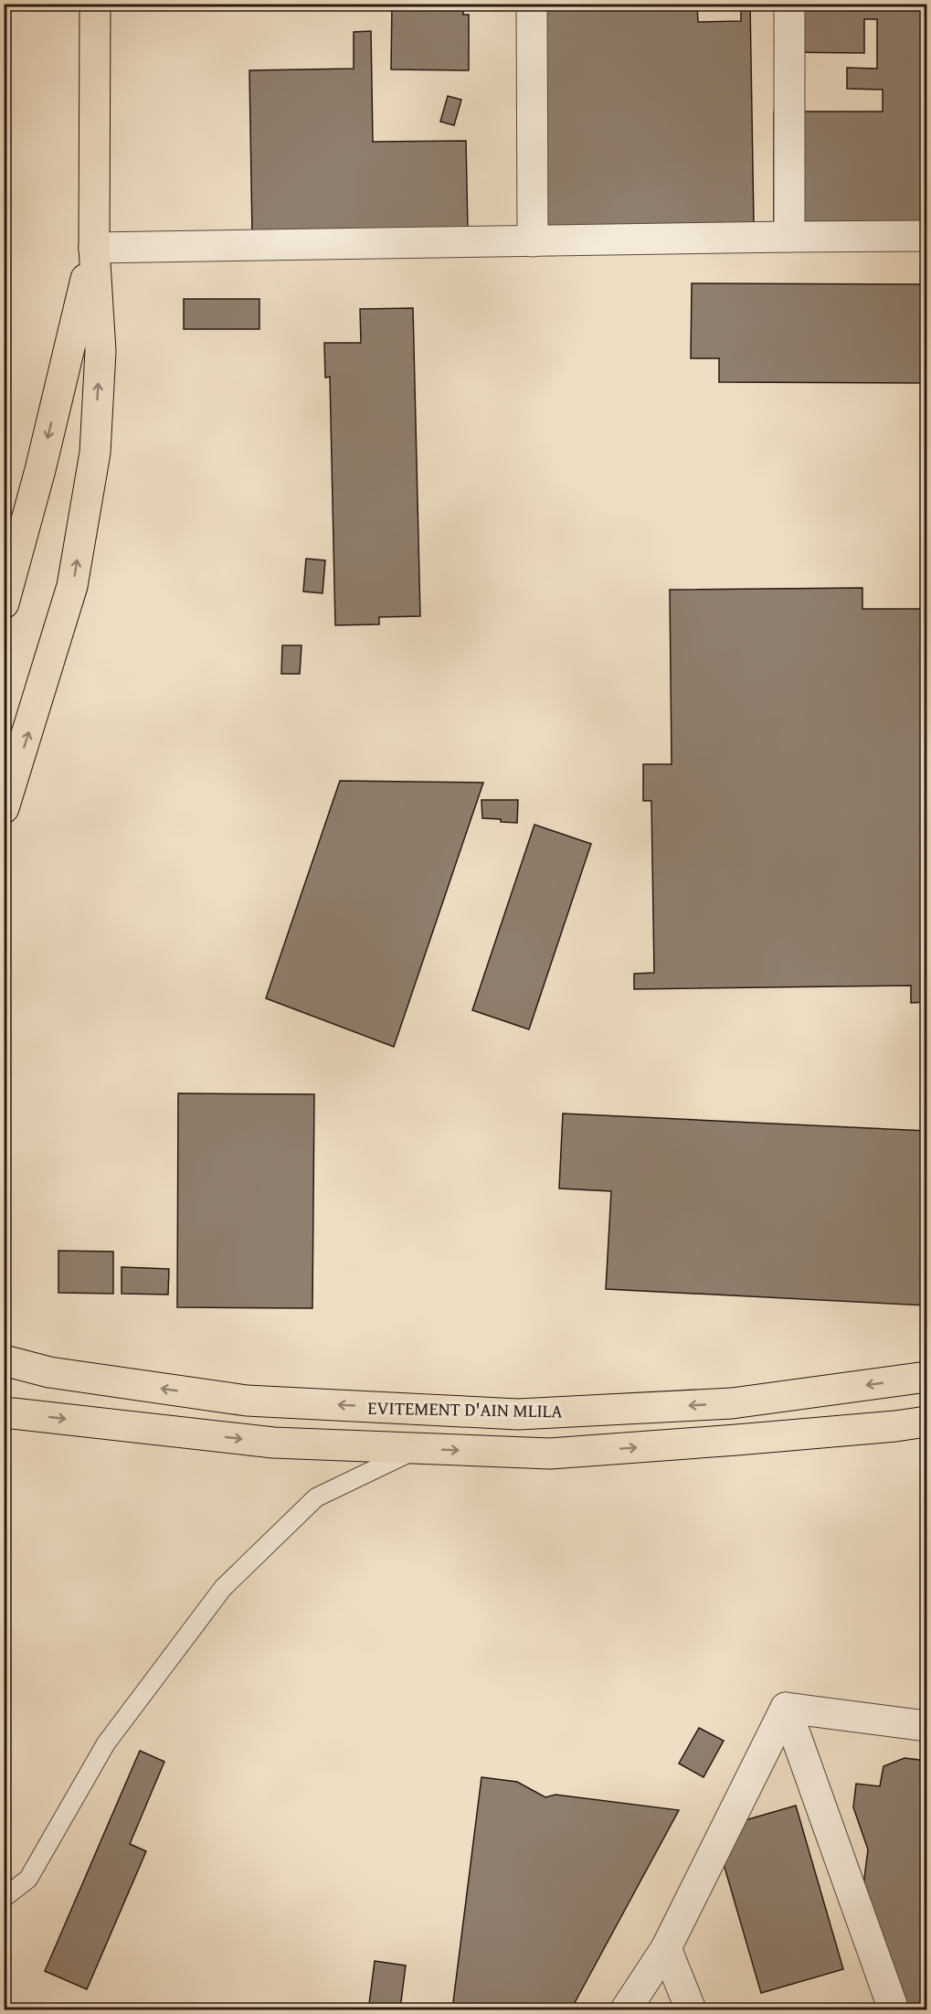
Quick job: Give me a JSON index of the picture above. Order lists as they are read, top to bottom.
{
  "streets": {
    "main road": ["EVITEMENT D'AIN MLILA"]
  }
}
